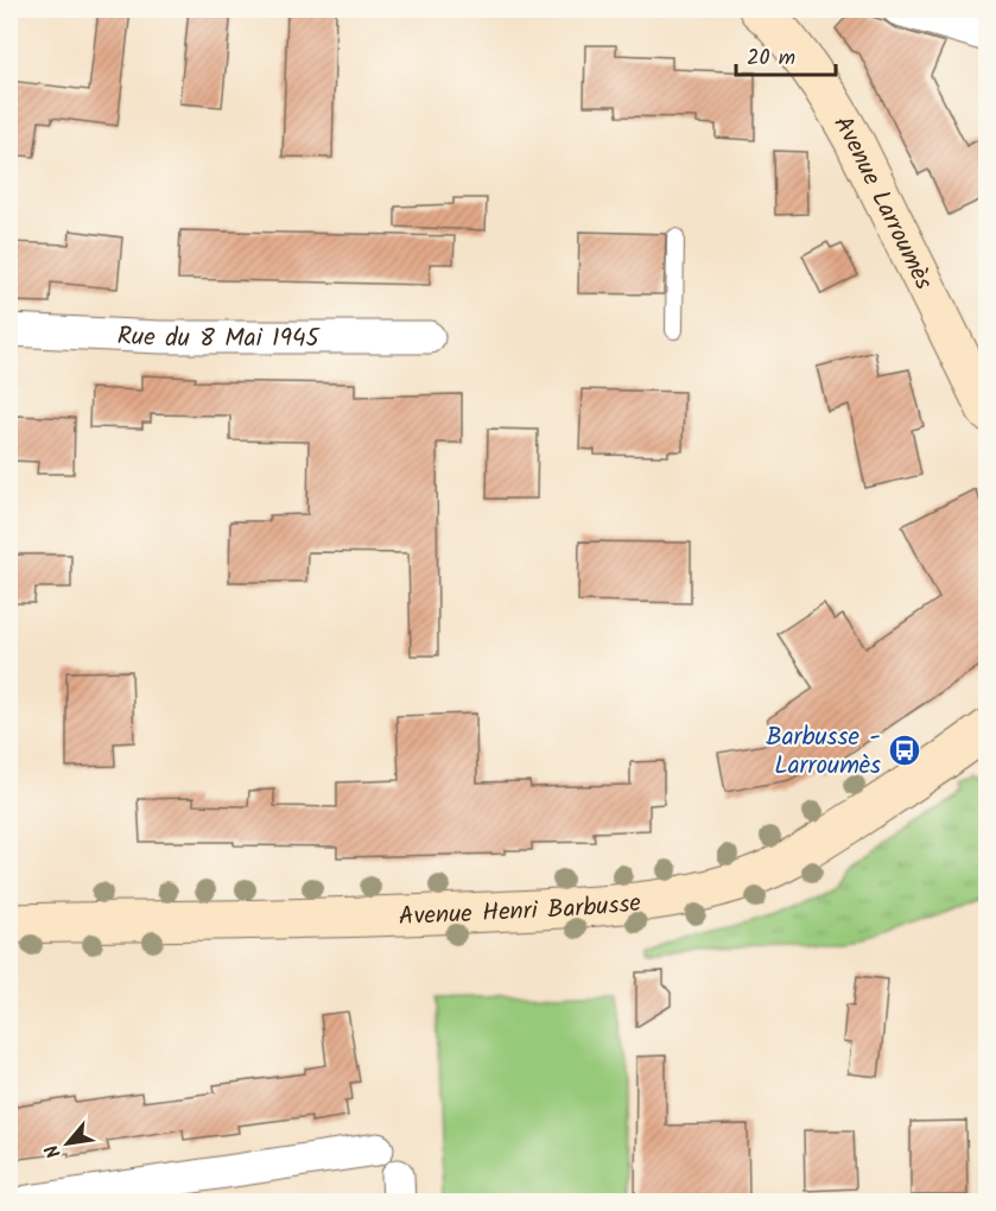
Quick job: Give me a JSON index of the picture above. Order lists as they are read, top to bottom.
{
  "streets": {
    "main road": ["Avenue Larroumès", "Avenue Henri Barbusse"],
    "street": ["Rue du 8 Mai 1945"]
  },
  "places": {
    "bus stop": ["Barbusse - Larroumès"]
  },
  "scale_bar": "20 m",
  "north": "bottom left"
}
